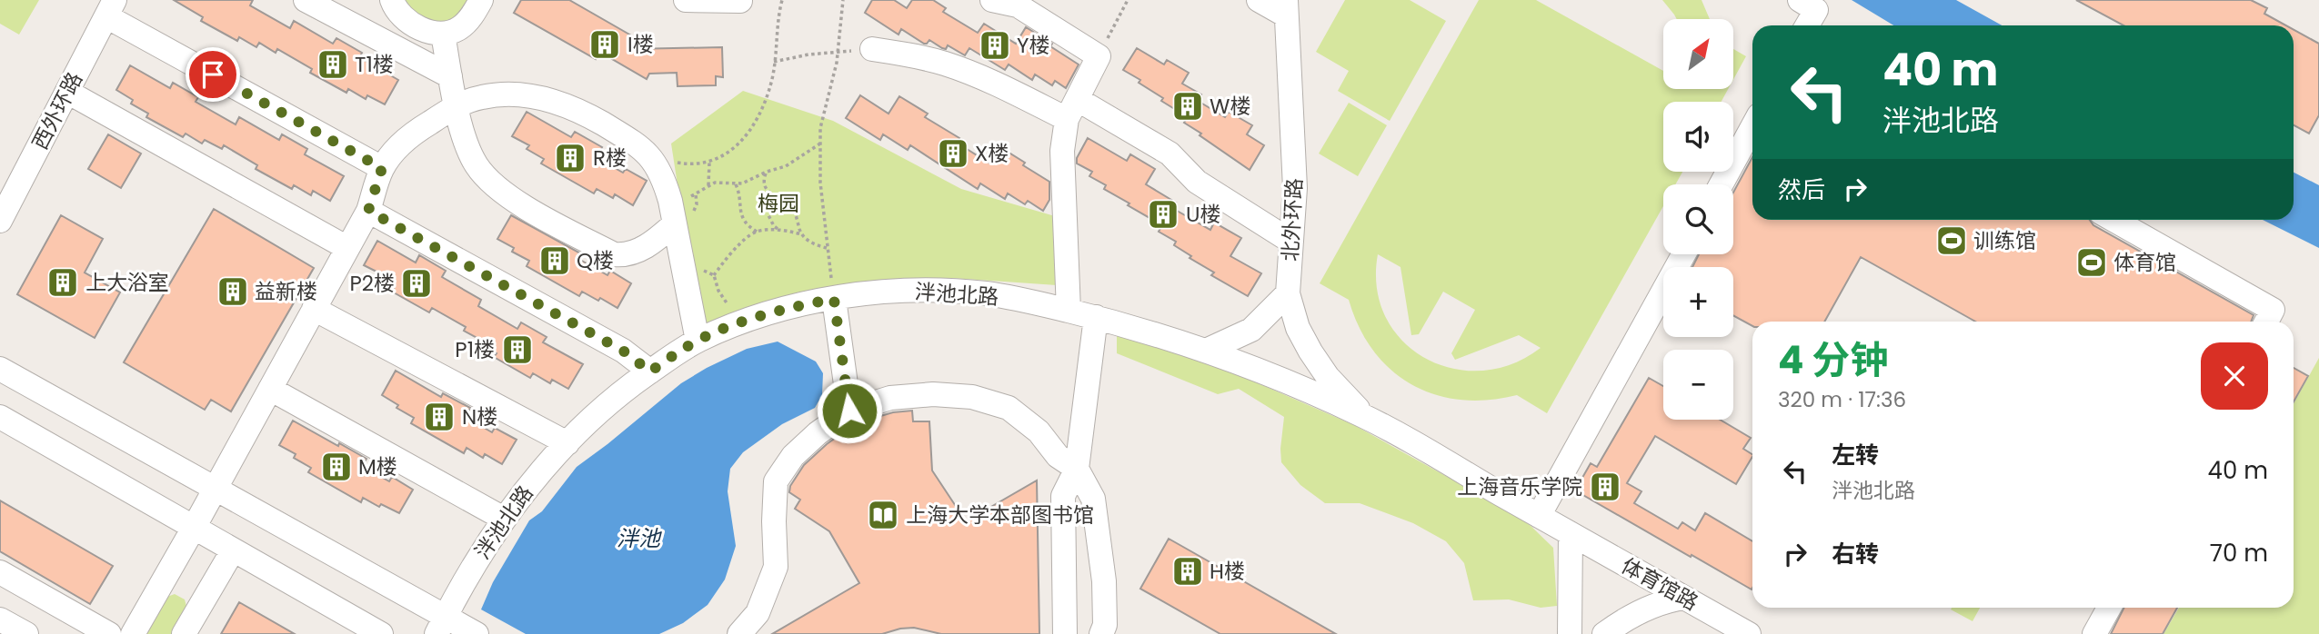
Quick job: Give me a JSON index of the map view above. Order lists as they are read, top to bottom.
{
  "streets": {
    "street": [
      "西外环路",
      "北外环路",
      "泮池北路",
      "体育馆路"
    ]
  },
  "crossings": [
    ["北外环路", "泮池北路"],
    ["泮池北路", "体育馆路"]
  ],
  "water": ["泮池"],
  "parks": ["梅园"],
  "places": {
    "building": [
      "I楼",
      "Y楼",
      "T1楼",
      "W楼",
      "X楼",
      "R楼",
      "U楼",
      "Q楼",
      "上大浴室",
      "P2楼",
      "益新楼",
      "P1楼",
      "N楼",
      "M楼",
      "上海音乐学院",
      "H楼"
    ],
    "sports": ["训练馆", "体育馆"],
    "library": ["上海大学本部图书馆"]
  },
  "north": "top right",
  "page": {
    "map_buttons": ["+", "−"],
    "turn": ["40 m", "泮池北路"],
    "then": "然后",
    "heading": ["4 分钟", "320 m · 17:36"],
    "list": [
      {
        "name": "左转",
        "note": "泮池北路",
        "value": "40 m"
      },
      {
        "name": "右转",
        "value": "70 m"
      }
    ]
  }
}
